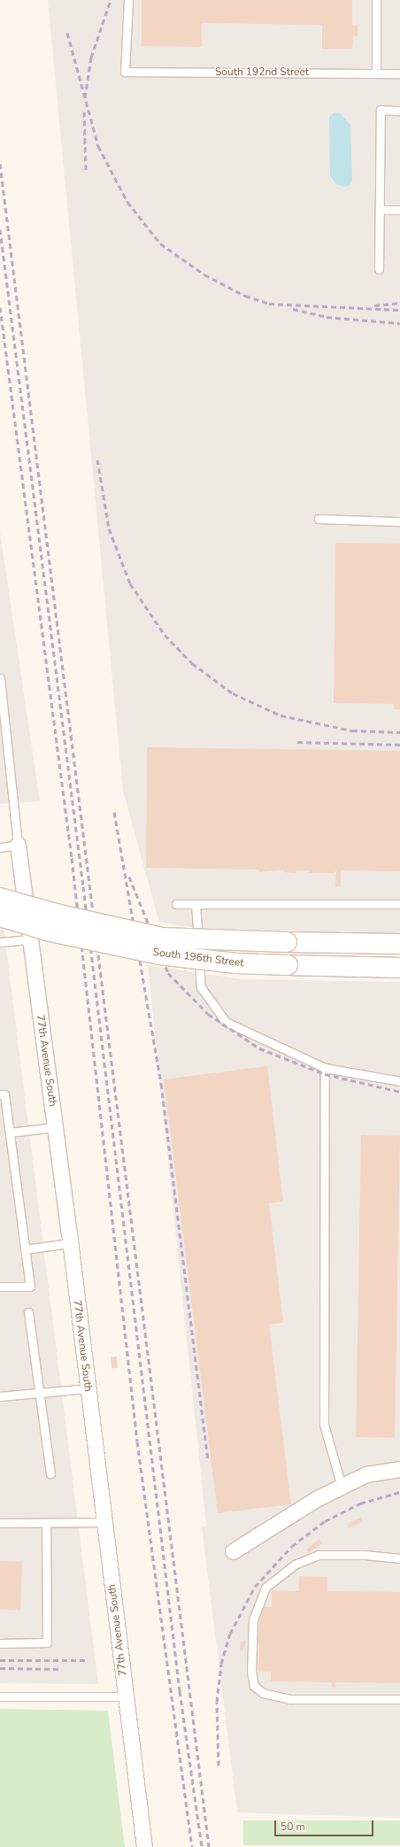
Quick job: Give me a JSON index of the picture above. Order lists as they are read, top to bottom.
{
  "streets": {
    "main road": ["South 196th Street"],
    "street": ["77th Avenue South"],
    "lane": ["South 192nd Street"]
  },
  "scale_bar": "50 m"
}
